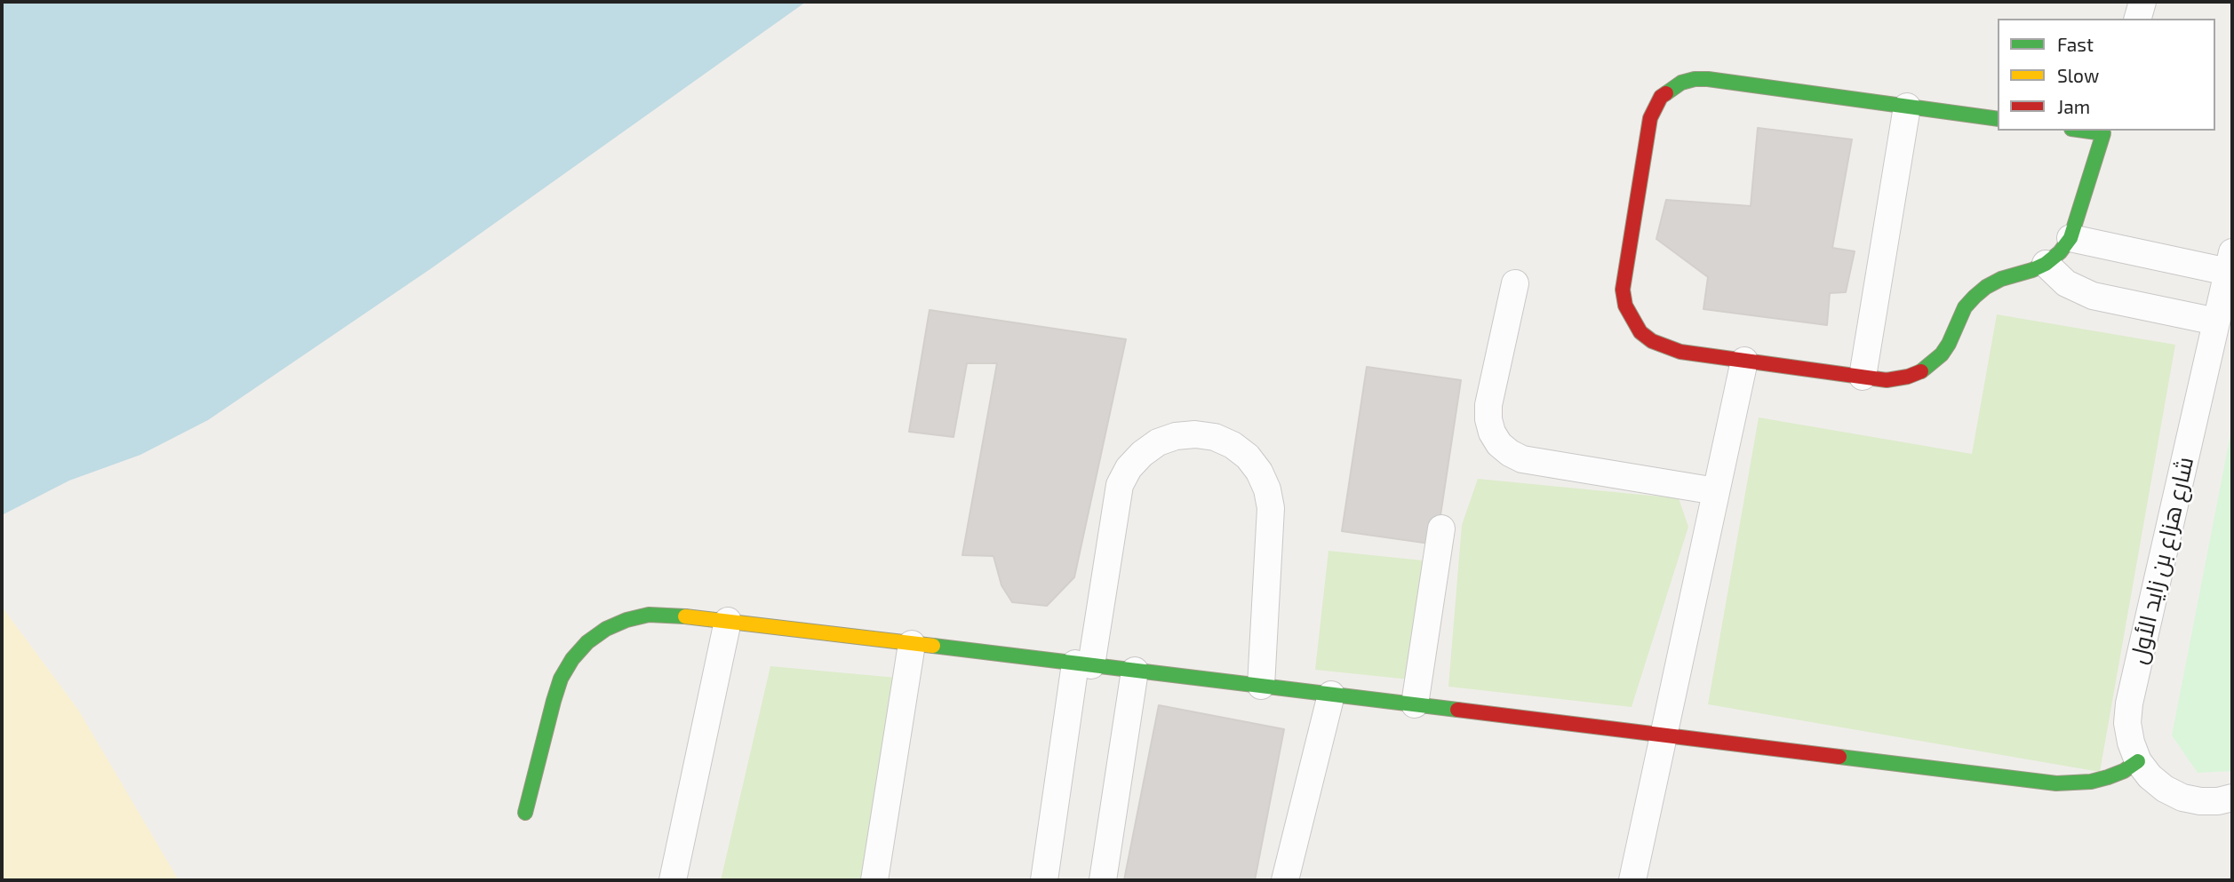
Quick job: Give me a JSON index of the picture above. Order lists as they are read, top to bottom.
{
  "streets": {
    "street": ["شارع هزاع بن زايد الأول"]
  },
  "legend": ["Fast", "Slow", "Jam"]
}
